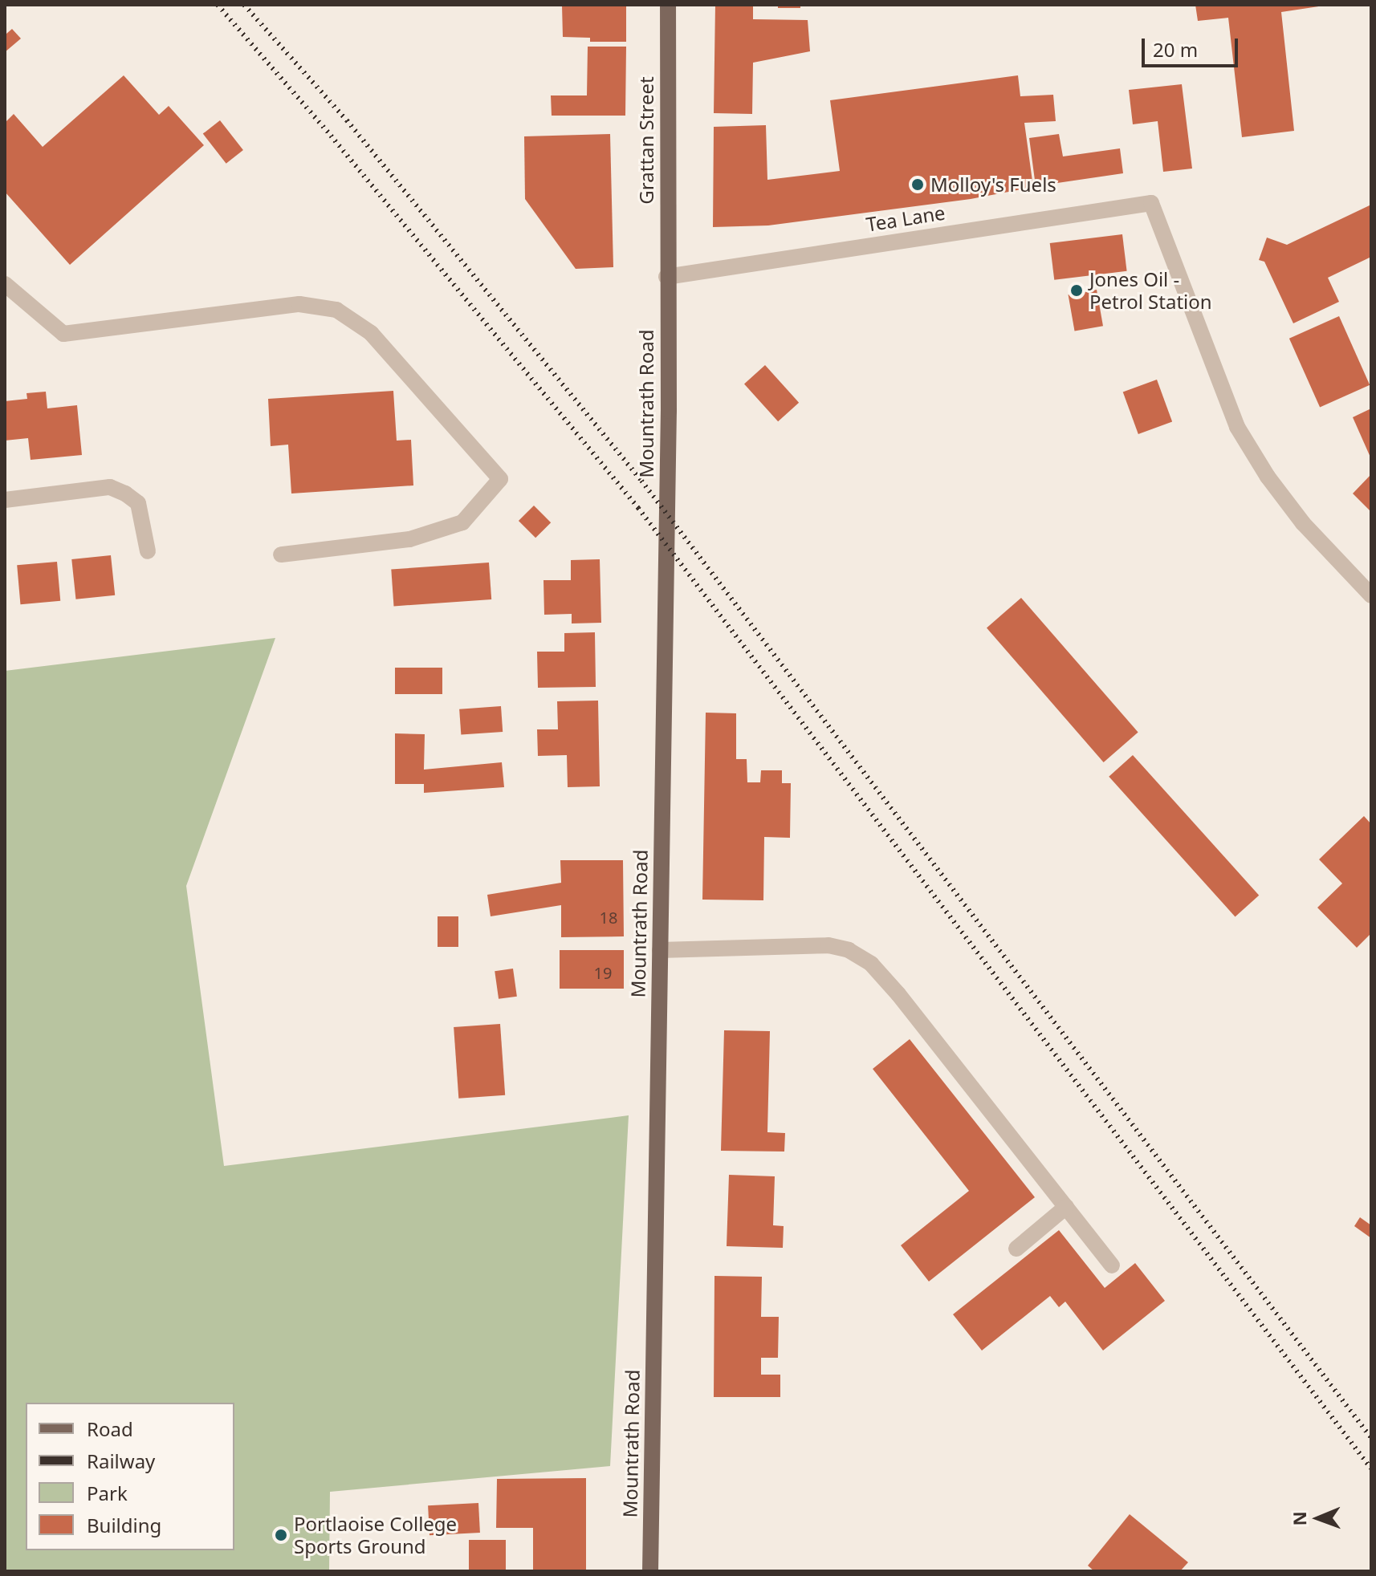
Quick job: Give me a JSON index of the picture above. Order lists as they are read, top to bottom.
{
  "streets": {
    "main road": ["Grattan Street", "Mountrath Road"],
    "street": ["Tea Lane"]
  },
  "crossings": [
    ["Grattan Street", "Tea Lane"],
    ["Grattan Street", "Mountrath Road"],
    ["Tea Lane", "Mountrath Road"]
  ],
  "places": ["Molloy's Fuels", "Jones Oil - Petrol Station", "Portlaoise College Sports Ground"],
  "house_numbers": ["18", "19"],
  "legend": [
    "Road",
    "Railway",
    "Park",
    "Building"
  ],
  "scale_bar": "20 m",
  "north": "left"
}
